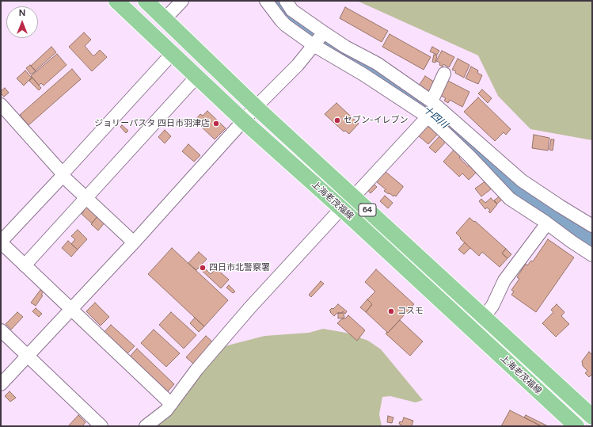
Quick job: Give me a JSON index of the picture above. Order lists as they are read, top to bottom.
{
  "streets": {
    "main road": ["上海老茂福線", "64"]
  },
  "water": ["十四川"],
  "places": [
    "セブン-イレブン",
    "ジョリーパスタ 四日市羽津店",
    "四日市北警察署",
    "コスモ"
  ],
  "north": "top"
}
